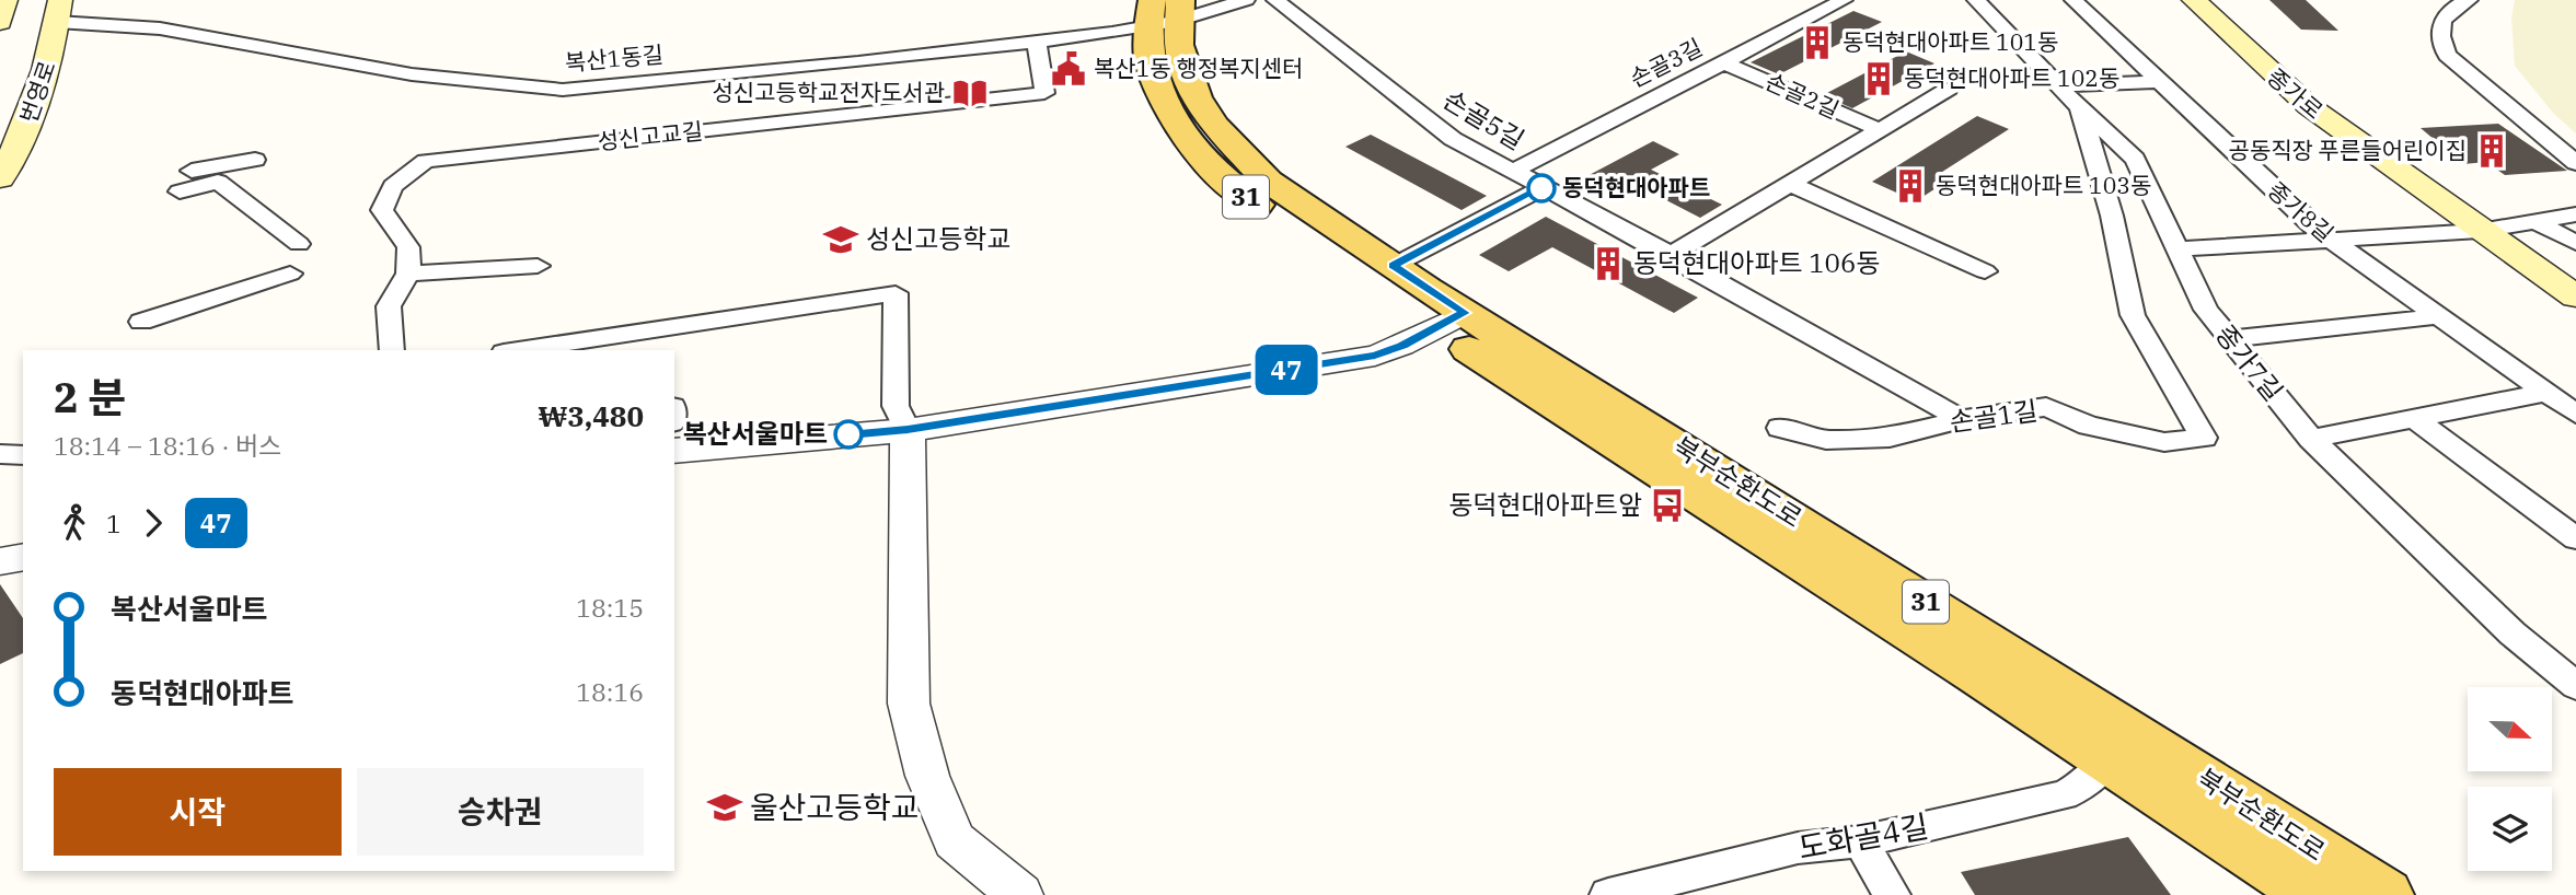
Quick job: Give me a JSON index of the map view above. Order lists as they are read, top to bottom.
{
  "streets": {
    "main road": [
      "번영로",
      "종가로",
      "31",
      "북부순환도로"
    ],
    "street": [
      "복산1동길",
      "손골3길",
      "손골2길",
      "손골5길",
      "성신고교길",
      "종가8길",
      "종가7길",
      "손골1길",
      "도화골4길"
    ]
  },
  "crossings": [
    ["복산1동길", "번영로"],
    ["복산1동길", "성신고교길"],
    ["복산1동길", "북부순환도로"],
    ["손골3길", "손골2길"],
    ["손골3길", "손골5길"],
    ["손골2길", "손골5길"],
    ["손골5길", "손골1길"],
    ["종가7길", "손골1길"],
    ["북부순환도로", "도화골4길"]
  ],
  "places": {
    "building": [
      "동덕현대아파트 101동",
      "동덕현대아파트 102동",
      "공동직장 푸른들어린이집",
      "동덕현대아파트 103동",
      "동덕현대아파트 106동"
    ],
    "public building": ["복산1동 행정복지센터"],
    "library": ["성신고등학교전자도서관"],
    "other": ["동덕현대아파트", "복산서울마트"],
    "school or university": ["성신고등학교", "울산고등학교"],
    "bus stop": ["동덕현대아파트앞"]
  },
  "lines": ["bus line 47"],
  "north": "right",
  "page": {
    "on_map": "47",
    "heading": ["2 분", "18:14 – 18:16 · 버스", "₩3,480"],
    "legs": ["1", "47"],
    "list": [
      {
        "name": "복산서울마트",
        "value": "18:15"
      },
      {
        "name": "동덕현대아파트",
        "value": "18:16"
      }
    ],
    "buttons": ["시작", "승차권"]
  }
}
